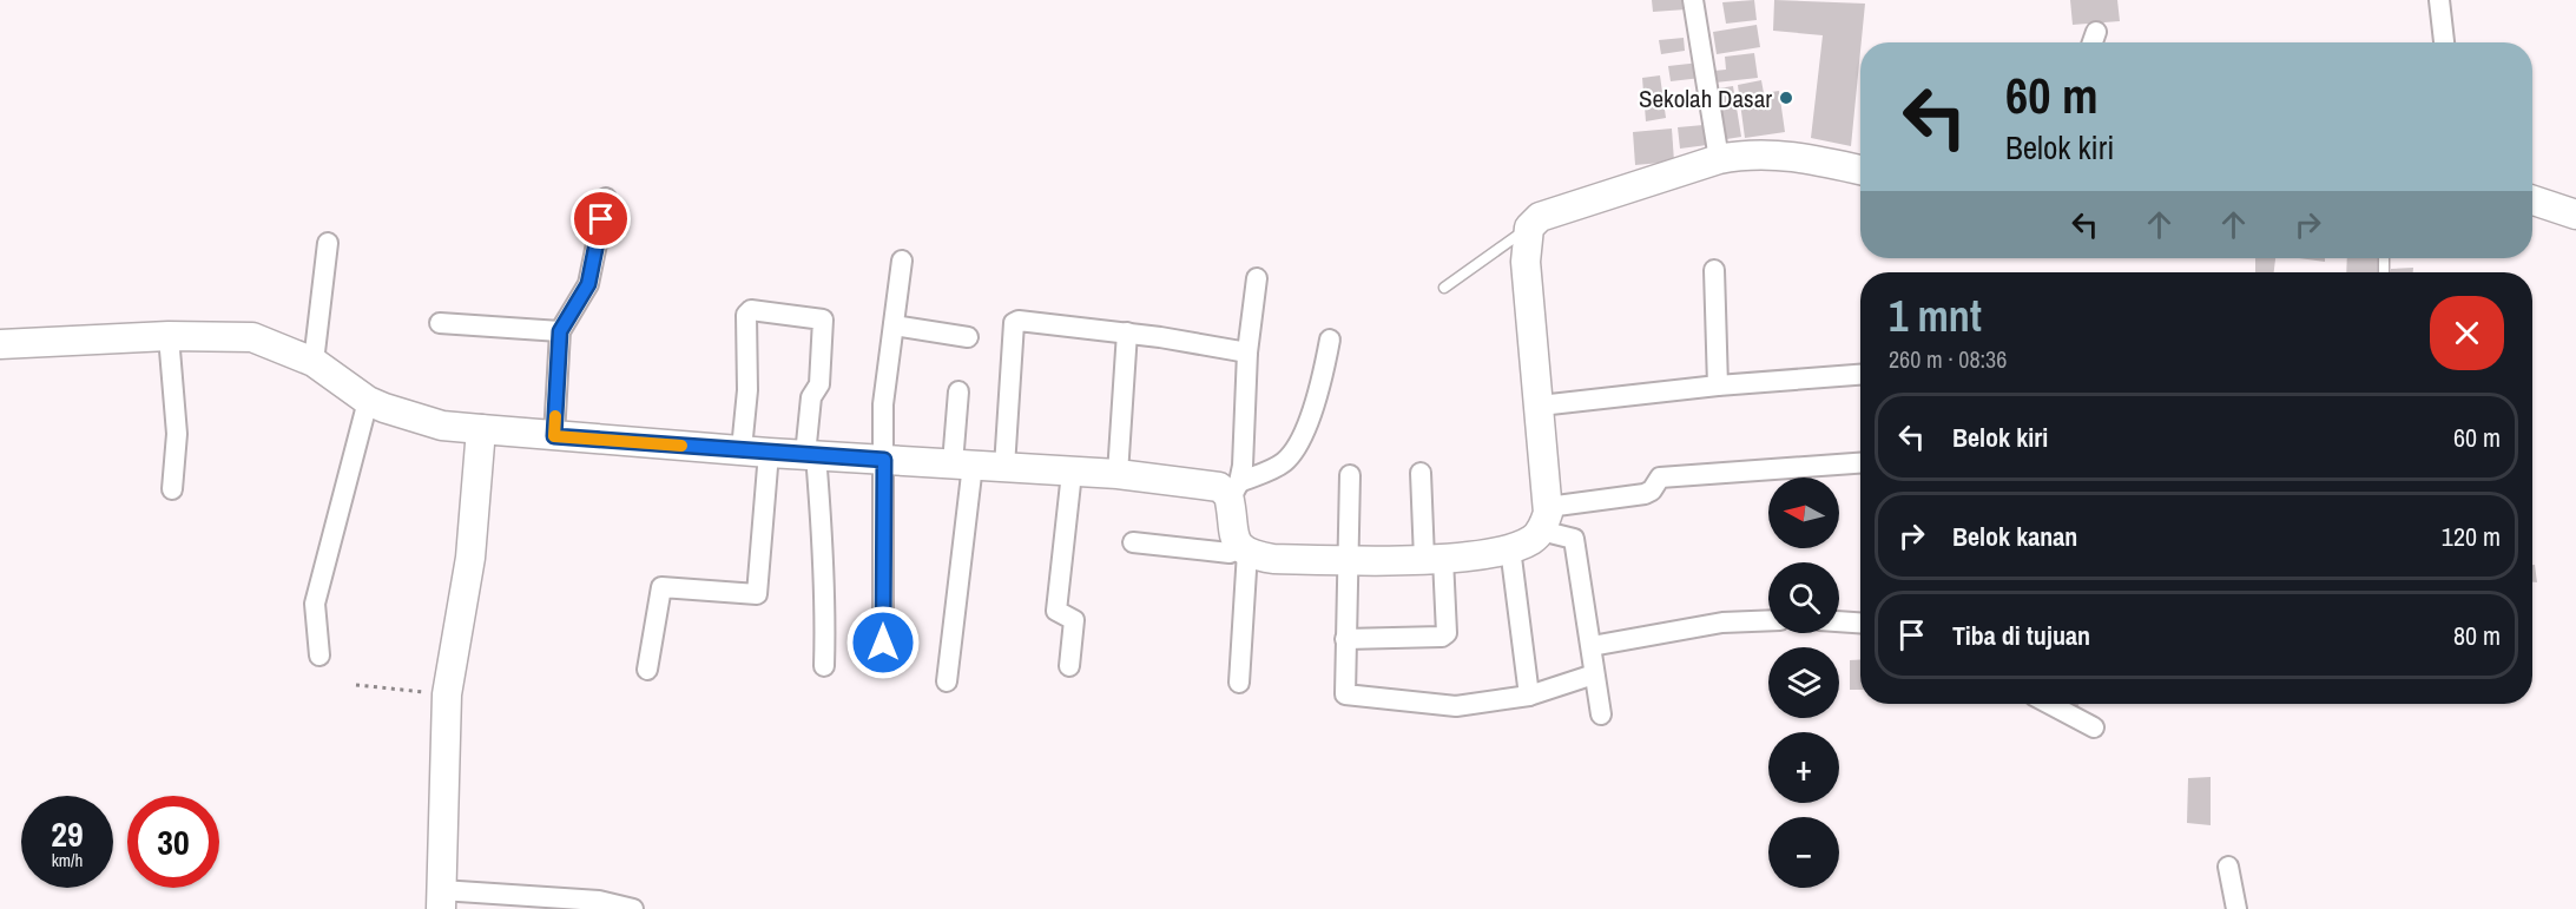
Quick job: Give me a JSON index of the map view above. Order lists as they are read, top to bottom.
{
  "places": ["Sekolah Dasar"],
  "north": "left",
  "page": {
    "turn": ["60 m", "Belok kiri"],
    "heading": ["1 mnt", "260 m · 08:36"],
    "list": [
      {
        "name": "Belok kiri",
        "value": "60 m"
      },
      {
        "name": "Belok kanan",
        "value": "120 m"
      },
      {
        "name": "Tiba di tujuan",
        "value": "80 m"
      }
    ],
    "map_buttons": ["+", "−"],
    "speed": "29 km/h",
    "limit": "30"
  }
}
